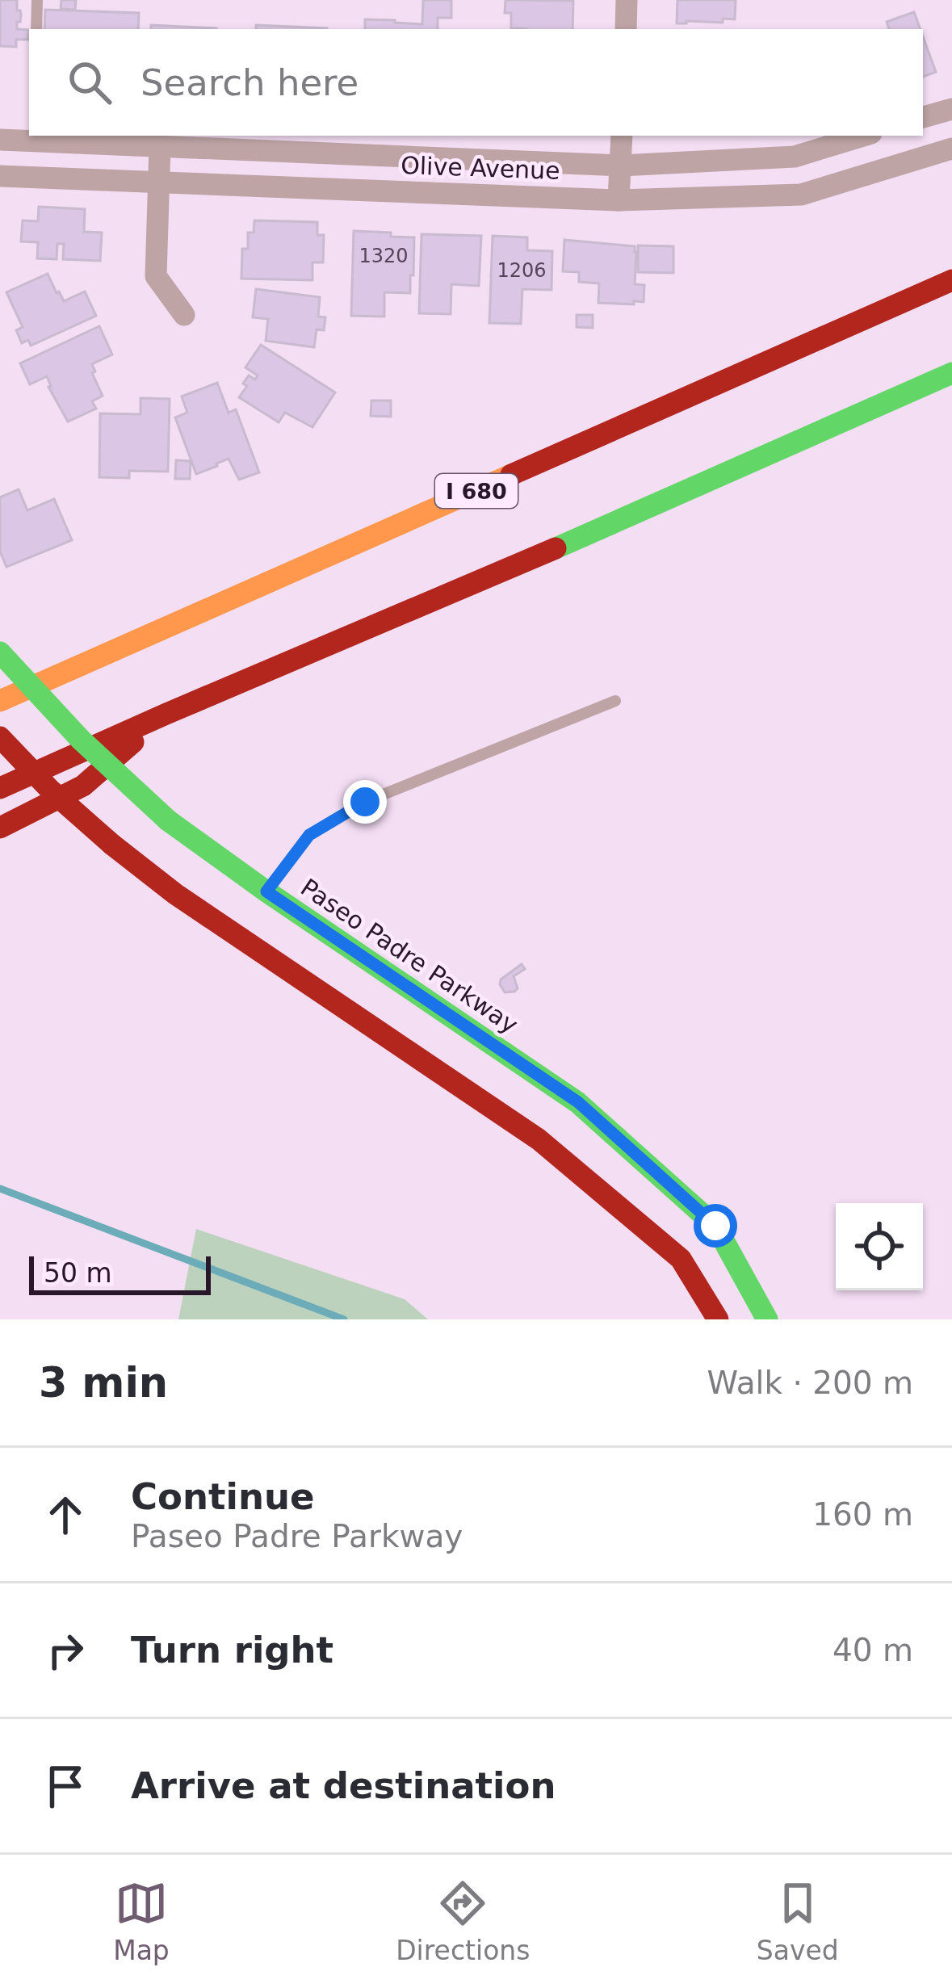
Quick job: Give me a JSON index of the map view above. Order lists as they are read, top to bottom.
{
  "streets": {
    "main road": ["I 680", "Paseo Padre Parkway"],
    "street": ["Olive Avenue"]
  },
  "house_numbers": ["1320", "1206"],
  "scale_bar": "50 m",
  "page": {
    "search": "Search here",
    "scale": "50 m",
    "heading": ["3 min", "Walk · 200 m"],
    "list": [
      ["Continue", "Paseo Padre Parkway", "160 m"],
      ["Turn right", "40 m"],
      "Arrive at destination"
    ],
    "nav": ["Map", "Directions", "Saved"]
  }
}
